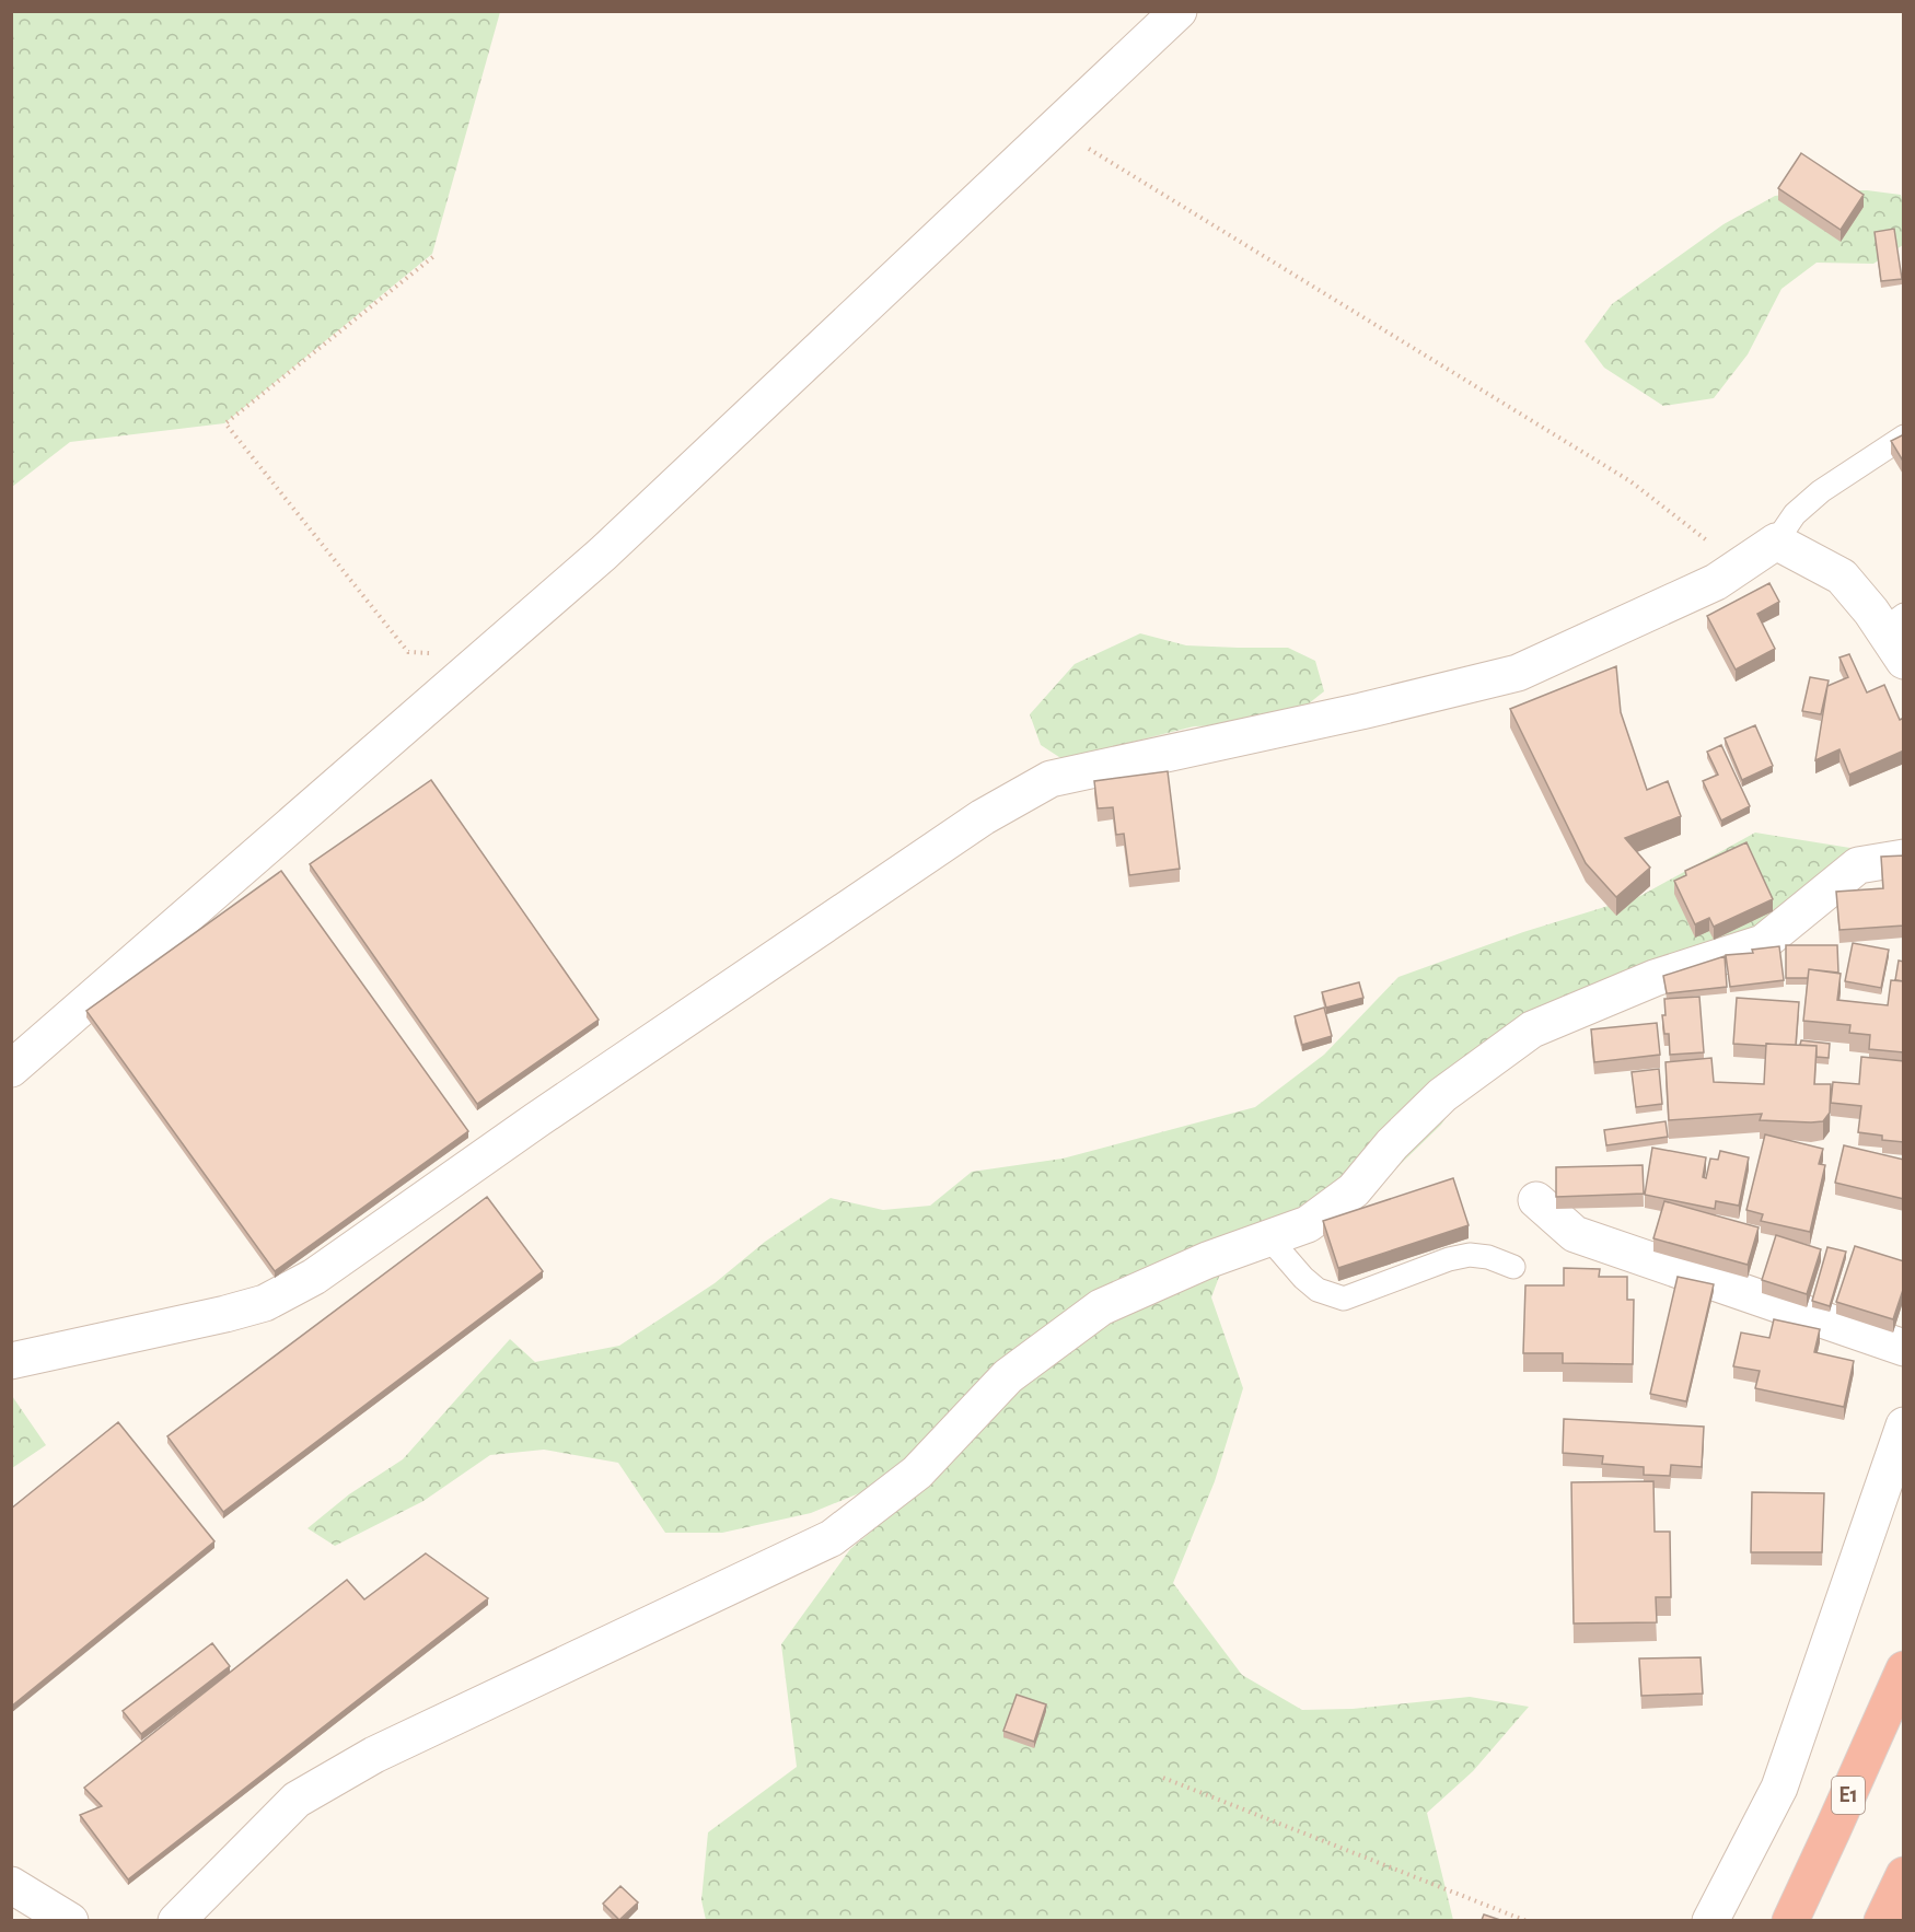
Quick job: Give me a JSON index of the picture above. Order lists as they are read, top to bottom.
{
  "streets": {
    "highway": ["E1"]
  }
}
